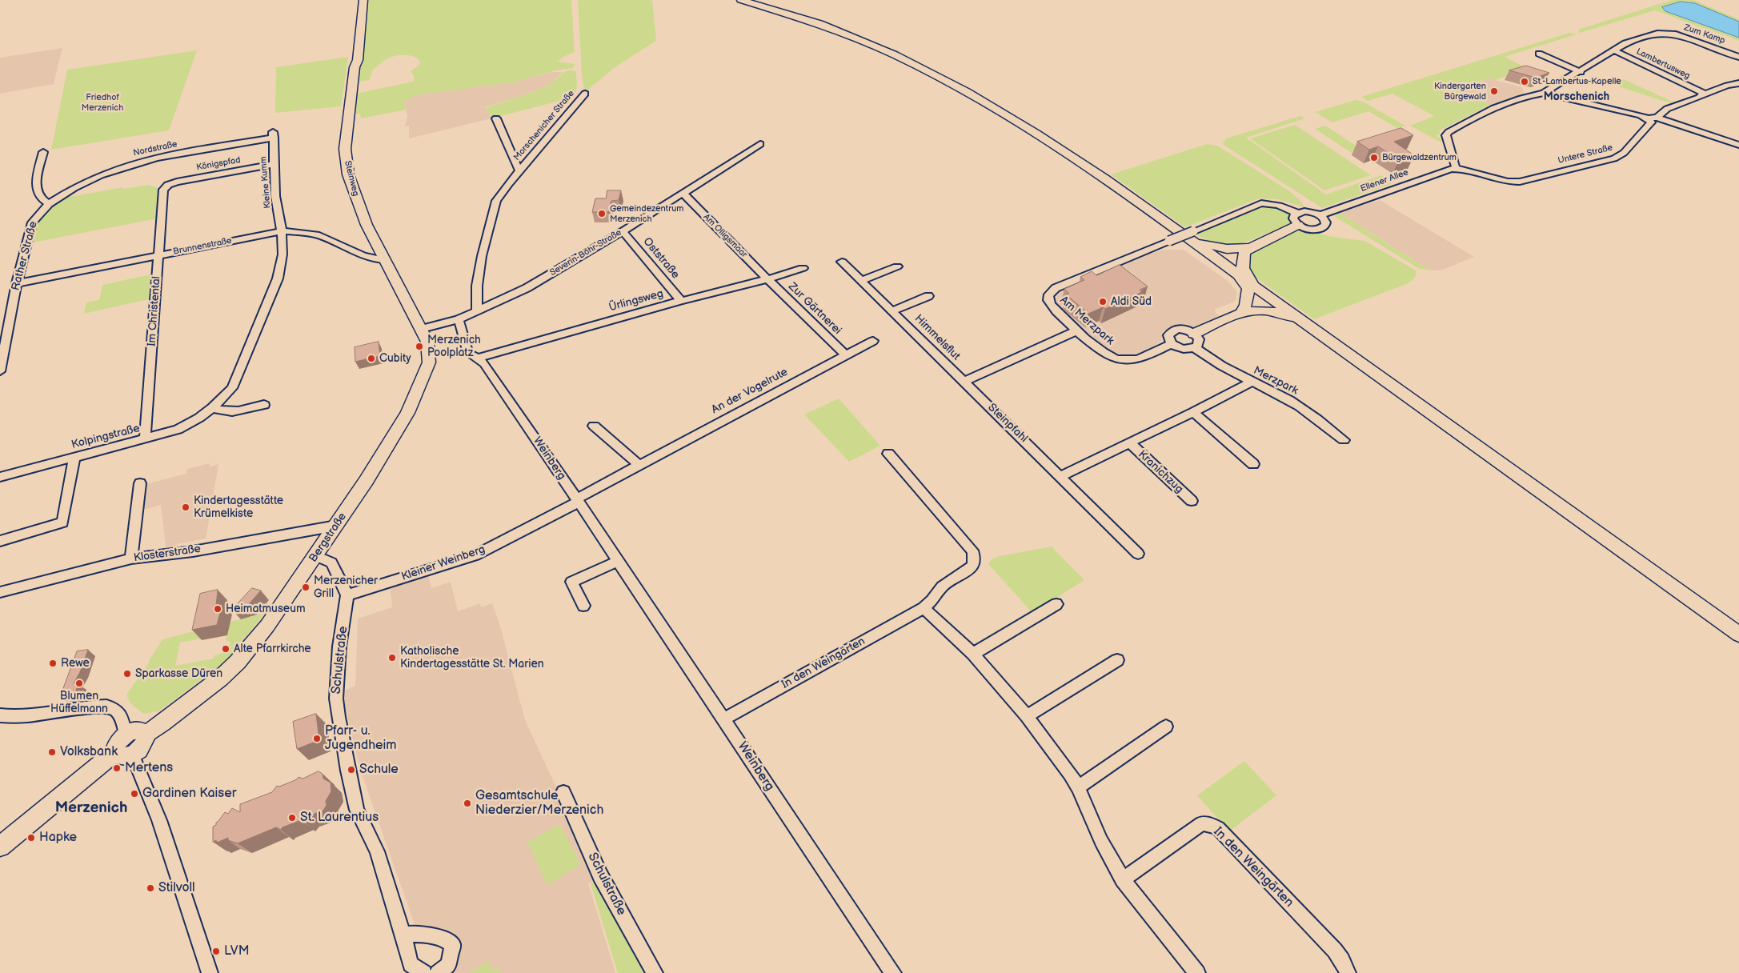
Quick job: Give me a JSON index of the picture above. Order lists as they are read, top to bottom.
{
  "streets": {
    "main road": ["Steinweg", "Bergstraße"],
    "street": [
      "Zum Kamp",
      "Lambertusweg",
      "Morschenicher Straße",
      "Nordstraße",
      "Untere Straße",
      "Königspfad",
      "Ellener Allee",
      "Kleine Kumm",
      "Am Olligsmaar",
      "Brunnenstraße",
      "Severin-Böhr-Straße",
      "Rather Straße",
      "Oststraße",
      "Ürlingsweg",
      "Zur Gärtnerei",
      "Im Christental",
      "Am Merzpark",
      "Himmelsflut",
      "Merzpark",
      "An der Vogelrute",
      "Steinpfahl",
      "Kolpingstraße",
      "Weinberg",
      "Kranichzug",
      "Klosterstraße",
      "Kleiner Weinberg",
      "Schulstraße",
      "In den Weingärten"
    ]
  },
  "crossings": [
    ["Zum Kamp", "Lambertusweg"],
    ["Morschenicher Straße", "Severin-Böhr-Straße"],
    ["Nordstraße", "Kleine Kumm"],
    ["Nordstraße", "Rather Straße"],
    ["Untere Straße", "Ellener Allee"],
    ["Königspfad", "Kleine Kumm"],
    ["Königspfad", "Im Christental"],
    ["Steinweg", "Brunnenstraße"],
    ["Steinweg", "Severin-Böhr-Straße"],
    ["Steinweg", "Bergstraße"],
    ["Kleine Kumm", "Brunnenstraße"],
    ["Kleine Kumm", "Kolpingstraße"],
    ["Am Olligsmaar", "Severin-Böhr-Straße"],
    ["Am Olligsmaar", "Ürlingsweg"],
    ["Am Olligsmaar", "Zur Gärtnerei"],
    ["Brunnenstraße", "Rather Straße"],
    ["Brunnenstraße", "Im Christental"],
    ["Brunnenstraße", "Kolpingstraße"],
    ["Severin-Böhr-Straße", "Oststraße"],
    ["Severin-Böhr-Straße", "Weinberg"],
    ["Oststraße", "Ürlingsweg"],
    ["Ürlingsweg", "Zur Gärtnerei"],
    ["Ürlingsweg", "Weinberg"],
    ["Zur Gärtnerei", "An der Vogelrute"],
    ["Im Christental", "Kolpingstraße"],
    ["Am Merzpark", "Merzpark"],
    ["Himmelsflut", "Steinpfahl"],
    ["Merzpark", "Kranichzug"],
    ["An der Vogelrute", "Weinberg"],
    ["An der Vogelrute", "Kleiner Weinberg"],
    ["Steinpfahl", "Kranichzug"],
    ["Weinberg", "Kleiner Weinberg"],
    ["Weinberg", "In den Weingärten"],
    ["Bergstraße", "Klosterstraße"],
    ["Kleiner Weinberg", "Schulstraße"]
  ],
  "districts": ["Morschenich", "Merzenich"],
  "parks": ["Friedhof Merzenich"],
  "places": [
    "St.-Lambertus-Kapelle",
    "Kindergarten Bürgewald",
    "Bürgewaldzentrum",
    "Gemeindezentrum Merzenich",
    "Aldi Süd",
    "Merzenich Poolplatz",
    "Cubity",
    "Kindertagesstätte Krümelkiste",
    "Merzenicher Grill",
    "Heimatmuseum",
    "Alte Pfarrkirche",
    "Katholische Kindertagesstätte St. Marien",
    "Rewe",
    "Sparkasse Düren",
    "Blumen Hüffelmann",
    "Pfarr- u. Jugendheim",
    "Volksbank",
    "Mertens",
    "Schule",
    "Gardinen Kaiser",
    "Gesamtschule Niederzier/Merzenich",
    "St. Laurentius",
    "Hapke",
    "Stilvoll",
    "LVM"
  ]
}
